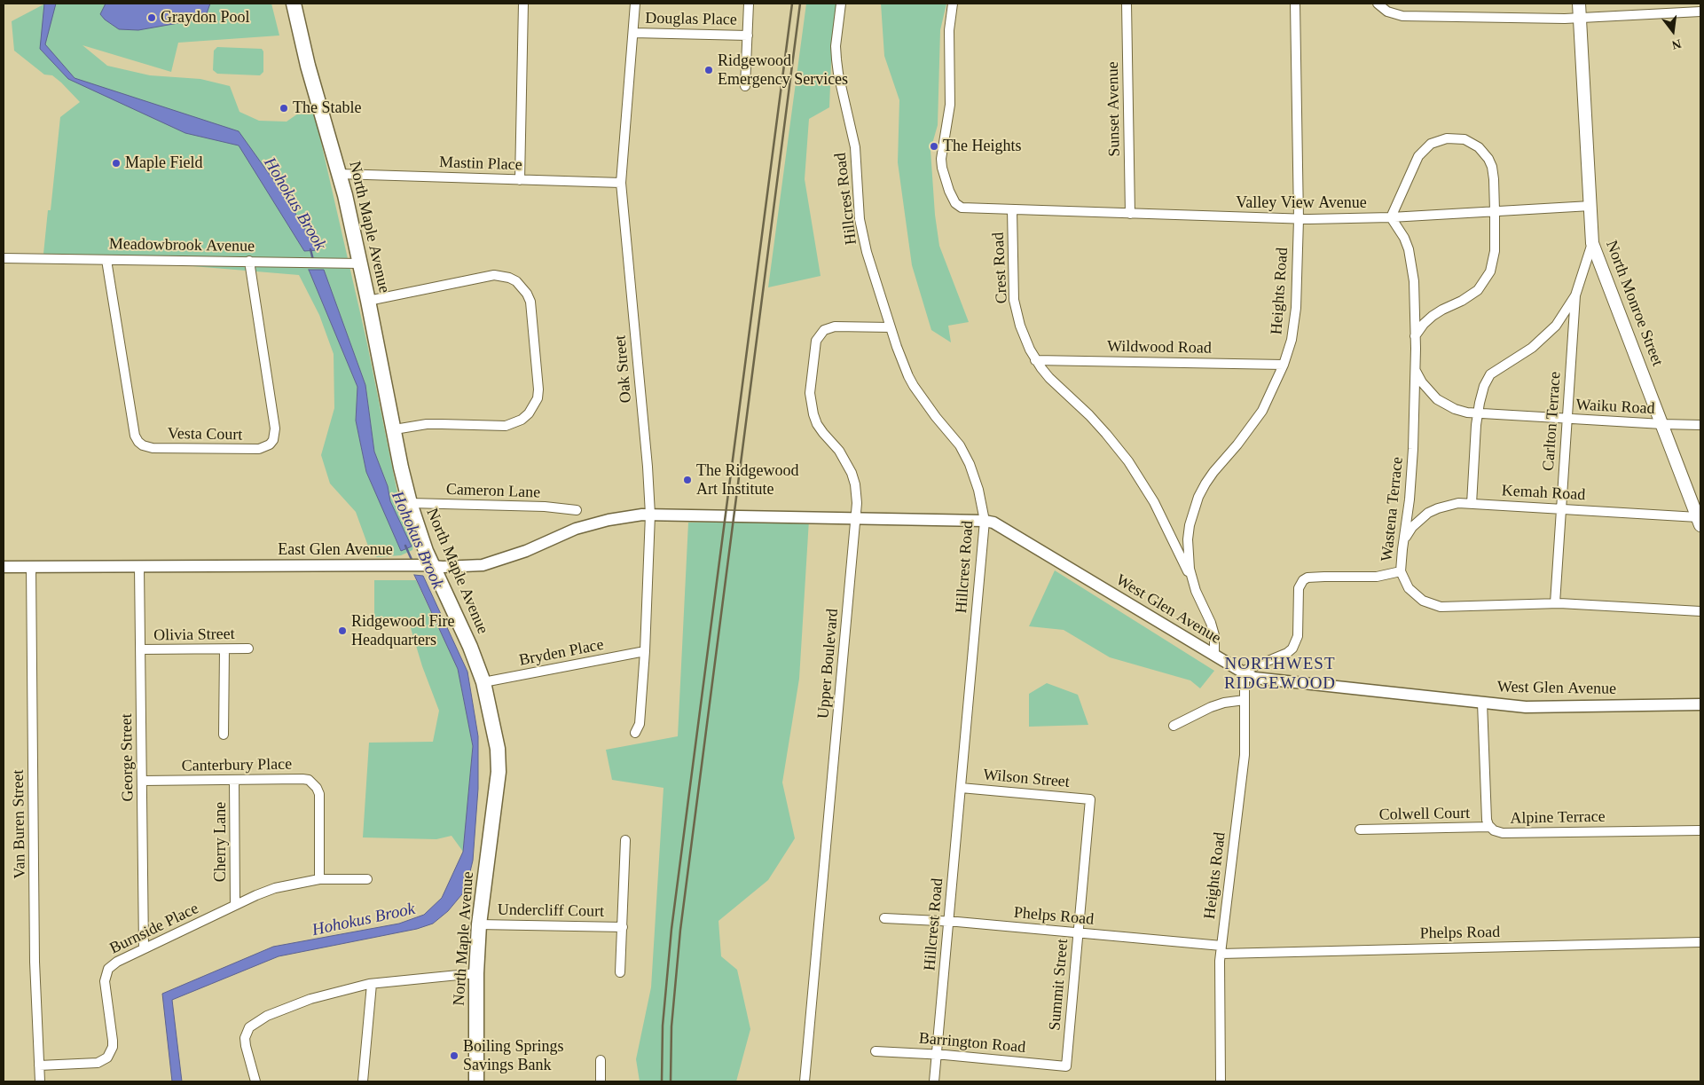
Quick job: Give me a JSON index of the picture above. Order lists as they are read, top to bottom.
{
  "streets": {
    "main road": ["North Maple Avenue", "North Monroe Street"],
    "street": [
      "Douglas Place",
      "Sunset Avenue",
      "Mastin Place",
      "Hillcrest Road",
      "Valley View Avenue",
      "Meadowbrook Avenue",
      "Crest Road",
      "Heights Road",
      "Wildwood Road",
      "Oak Street",
      "Waiku Road",
      "Carlton Terrace",
      "Vesta Court",
      "Cameron Lane",
      "Kemah Road",
      "Wastena Terrace",
      "East Glen Avenue",
      "West Glen Avenue",
      "Olivia Street",
      "Bryden Place",
      "Upper Boulevard",
      "George Street",
      "Canterbury Place",
      "Wilson Street",
      "Colwell Court",
      "Alpine Terrace",
      "Van Buren Street",
      "Cherry Lane",
      "Undercliff Court",
      "Phelps Road",
      "Burnside Place",
      "Summit Street",
      "Barrington Road"
    ]
  },
  "crossings": [
    ["Douglas Place", "Oak Street"],
    ["Sunset Avenue", "Valley View Avenue"],
    ["Mastin Place", "North Maple Avenue"],
    ["Mastin Place", "Oak Street"],
    ["Hillcrest Road", "West Glen Avenue"],
    ["Hillcrest Road", "Upper Boulevard"],
    ["Hillcrest Road", "Wilson Street"],
    ["Hillcrest Road", "Phelps Road"],
    ["Hillcrest Road", "Barrington Road"],
    ["Valley View Avenue", "Crest Road"],
    ["Valley View Avenue", "Heights Road"],
    ["Valley View Avenue", "North Monroe Street"],
    ["Valley View Avenue", "Wastena Terrace"],
    ["North Maple Avenue", "Meadowbrook Avenue"],
    ["North Maple Avenue", "Cameron Lane"],
    ["North Maple Avenue", "East Glen Avenue"],
    ["North Maple Avenue", "Bryden Place"],
    ["North Maple Avenue", "Undercliff Court"],
    ["Meadowbrook Avenue", "Vesta Court"],
    ["Crest Road", "Heights Road"],
    ["Crest Road", "Wildwood Road"],
    ["Heights Road", "Wildwood Road"],
    ["Heights Road", "West Glen Avenue"],
    ["Heights Road", "Phelps Road"],
    ["North Monroe Street", "Waiku Road"],
    ["North Monroe Street", "Kemah Road"],
    ["Oak Street", "East Glen Avenue"],
    ["Oak Street", "Bryden Place"],
    ["Waiku Road", "Carlton Terrace"],
    ["Waiku Road", "Wastena Terrace"],
    ["Carlton Terrace", "Kemah Road"],
    ["Carlton Terrace", "Wastena Terrace"],
    ["Kemah Road", "Wastena Terrace"],
    ["East Glen Avenue", "West Glen Avenue"],
    ["East Glen Avenue", "George Street"],
    ["East Glen Avenue", "Van Buren Street"],
    ["West Glen Avenue", "Upper Boulevard"],
    ["West Glen Avenue", "Alpine Terrace"],
    ["Olivia Street", "George Street"],
    ["George Street", "Canterbury Place"],
    ["George Street", "Burnside Place"],
    ["Canterbury Place", "Cherry Lane"],
    ["Canterbury Place", "Burnside Place"],
    ["Wilson Street", "Summit Street"],
    ["Colwell Court", "Alpine Terrace"],
    ["Van Buren Street", "Burnside Place"],
    ["Cherry Lane", "Burnside Place"],
    ["Phelps Road", "Summit Street"],
    ["Summit Street", "Barrington Road"]
  ],
  "districts": ["NORTHWEST RIDGEWOOD"],
  "water": ["Hohokus Brook"],
  "places": [
    "Graydon Pool",
    "Ridgewood Emergency Services",
    "The Stable",
    "The Heights",
    "Maple Field",
    "The Ridgewood Art Institute",
    "Ridgewood Fire Headquarters",
    "Boiling Springs Savings Bank"
  ],
  "north": "bottom"
}
